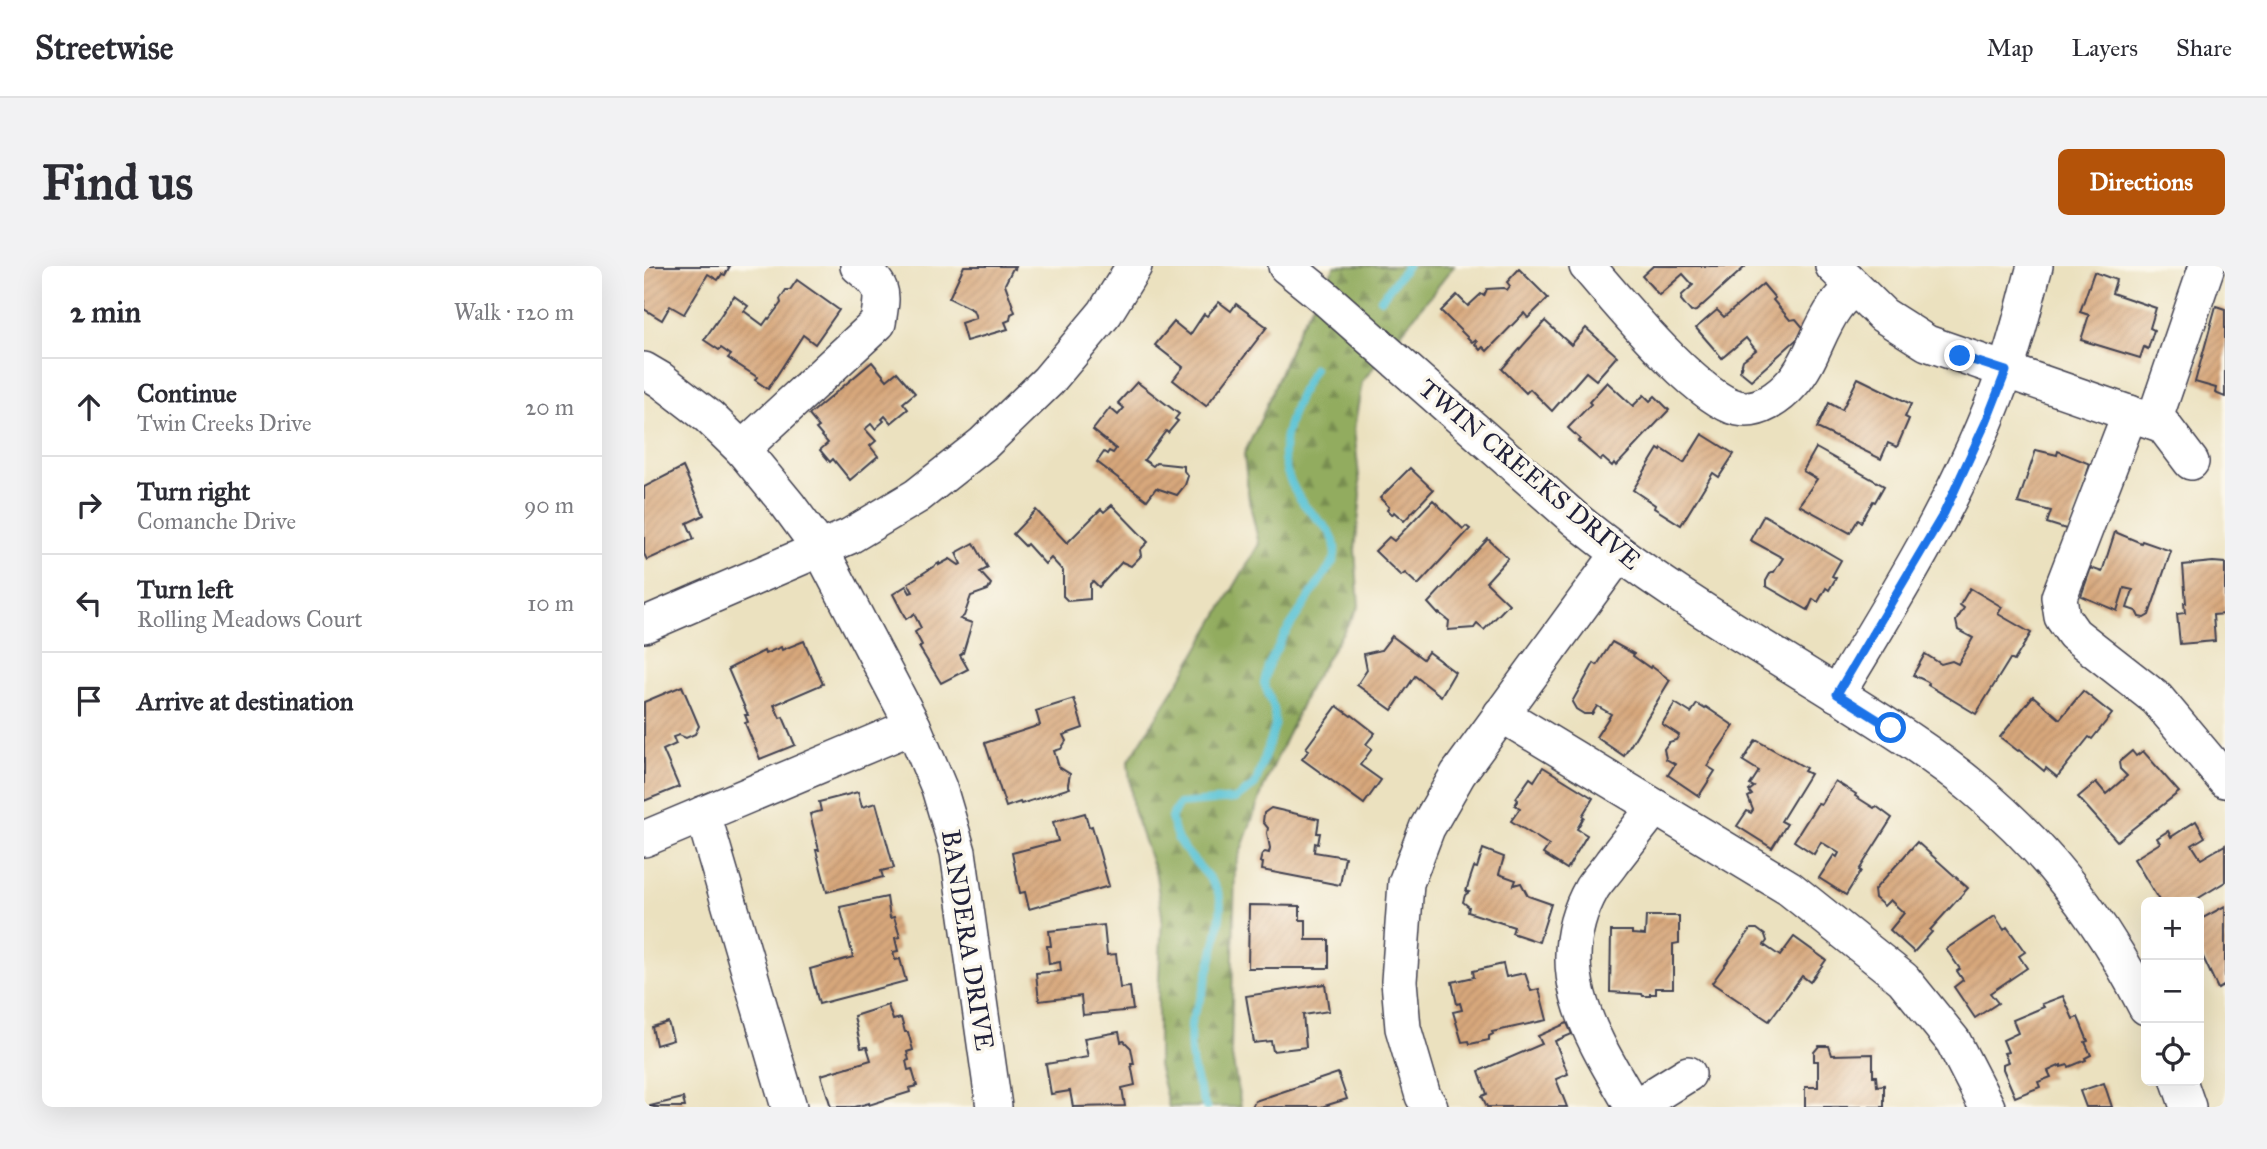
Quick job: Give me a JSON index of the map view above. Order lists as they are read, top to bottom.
{
  "streets": {
    "street": ["TWIN CREEKS DRIVE", "BANDERA DRIVE"]
  },
  "page": {
    "header": "Streetwise",
    "nav": ["Map", "Layers", "Share"],
    "buttons": "Directions",
    "title": "Find us",
    "heading": ["2 min", "Walk · 120 m"],
    "list": [
      ["Continue", "Twin Creeks Drive", "20 m"],
      ["Turn right", "Comanche Drive", "90 m"],
      ["Turn left", "Rolling Meadows Court", "10 m"],
      "Arrive at destination"
    ],
    "map_buttons": ["+", "−"]
  }
}
